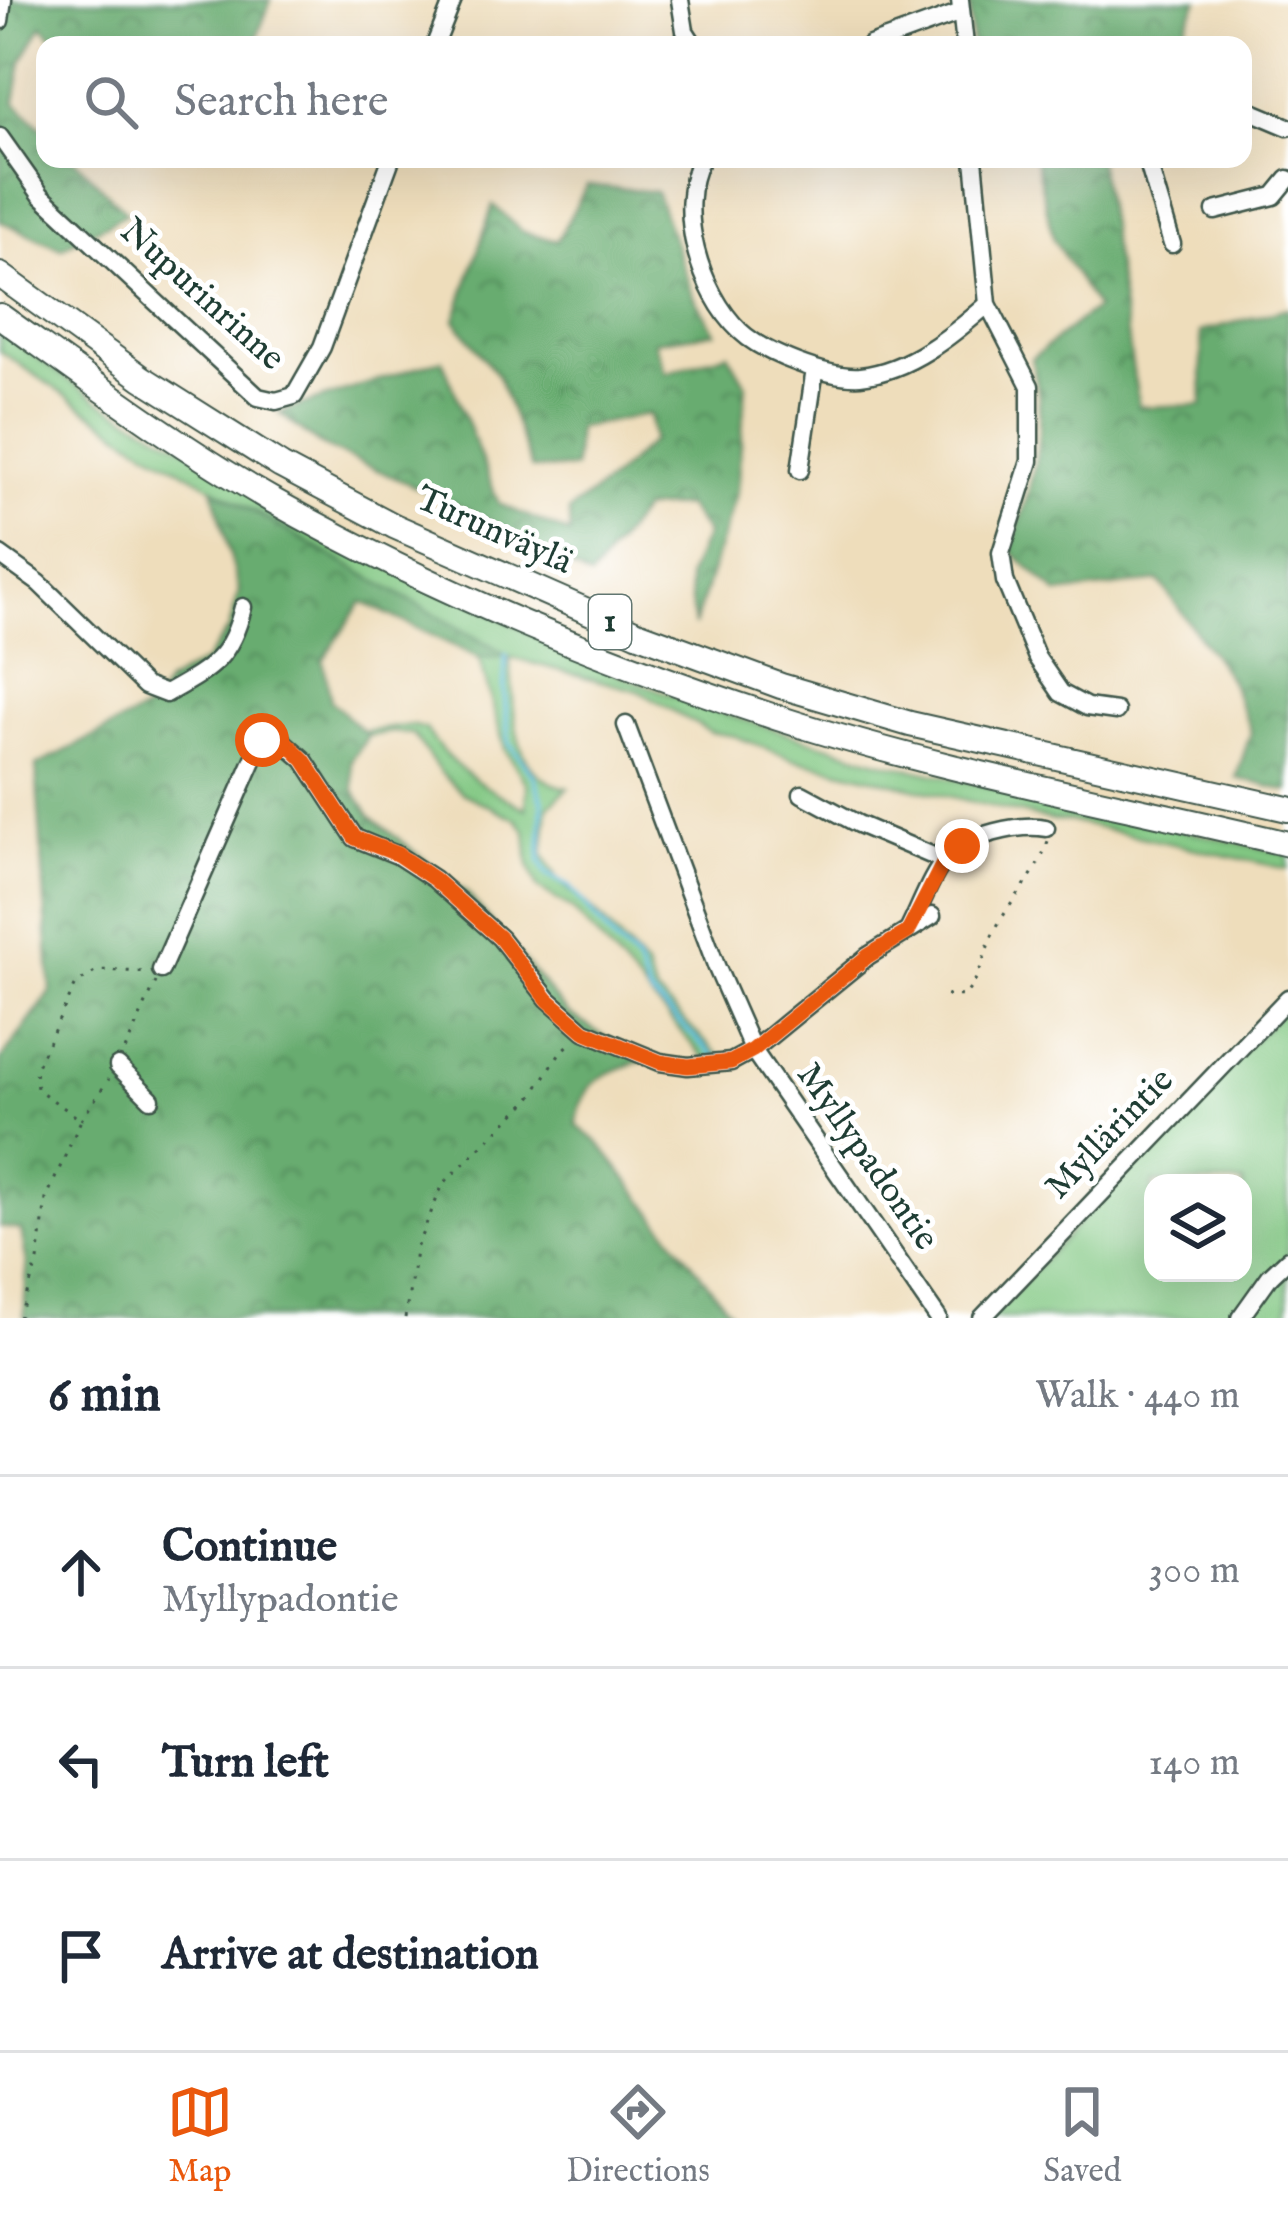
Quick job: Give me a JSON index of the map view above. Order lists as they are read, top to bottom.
{
  "streets": {
    "highway": ["Turunväylä", "1"],
    "street": ["Nupurinrinne", "Myllärintie", "Myllypadontie"]
  },
  "page": {
    "search": "Search here",
    "heading": ["6 min", "Walk · 440 m"],
    "list": [
      ["Continue", "Myllypadontie", "300 m"],
      ["Turn left", "140 m"],
      "Arrive at destination"
    ],
    "nav": ["Map", "Directions", "Saved"]
  }
}
